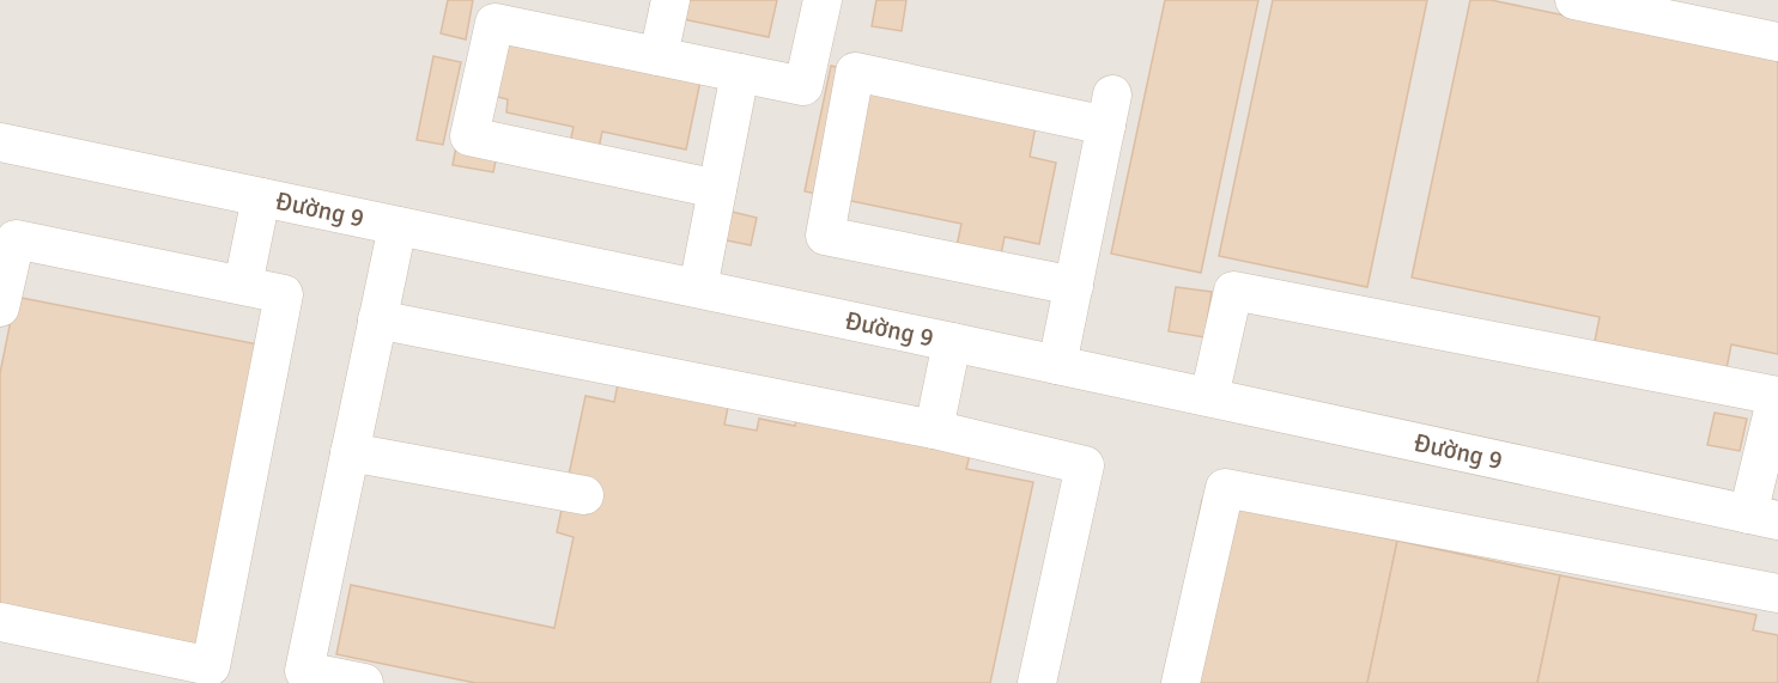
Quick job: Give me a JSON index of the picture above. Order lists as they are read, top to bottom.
{
  "streets": {
    "street": ["Đường 9"]
  }
}
